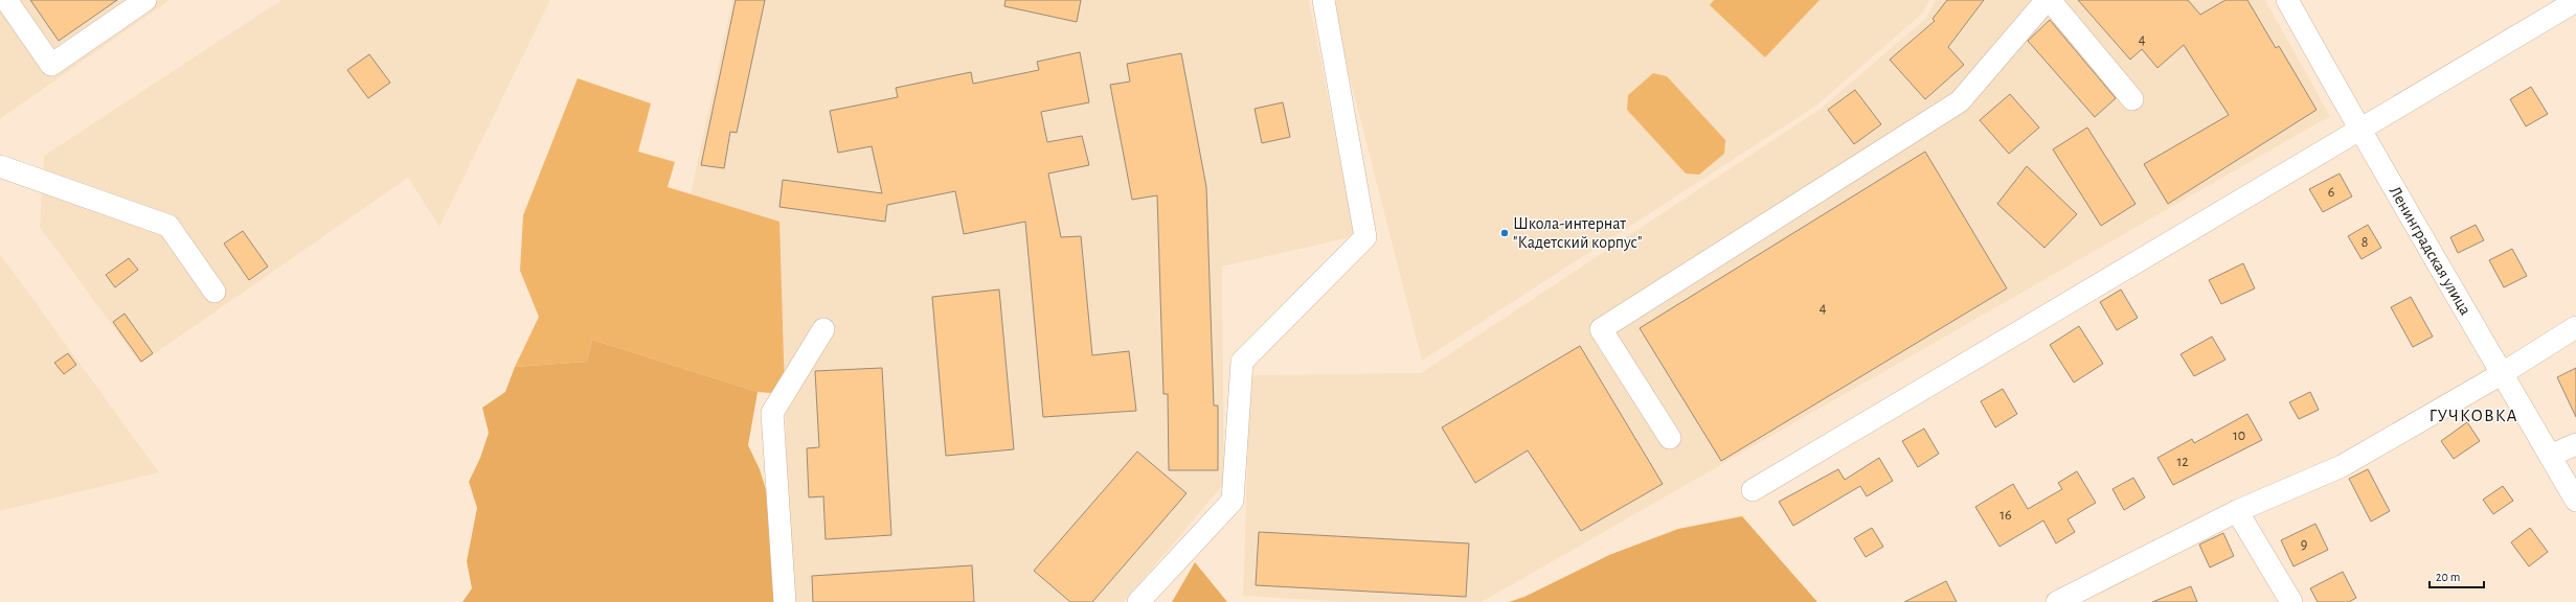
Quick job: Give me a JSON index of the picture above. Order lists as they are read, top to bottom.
{
  "streets": {
    "street": ["Ленинградская улица"]
  },
  "districts": ["ГУЧКОВКА"],
  "places": ["Школа-интернат \"Кадетский корпус\""],
  "house_numbers": [
    "4",
    "6",
    "8",
    "4",
    "10",
    "12",
    "16",
    "9"
  ],
  "scale_bar": "20 m"
}
